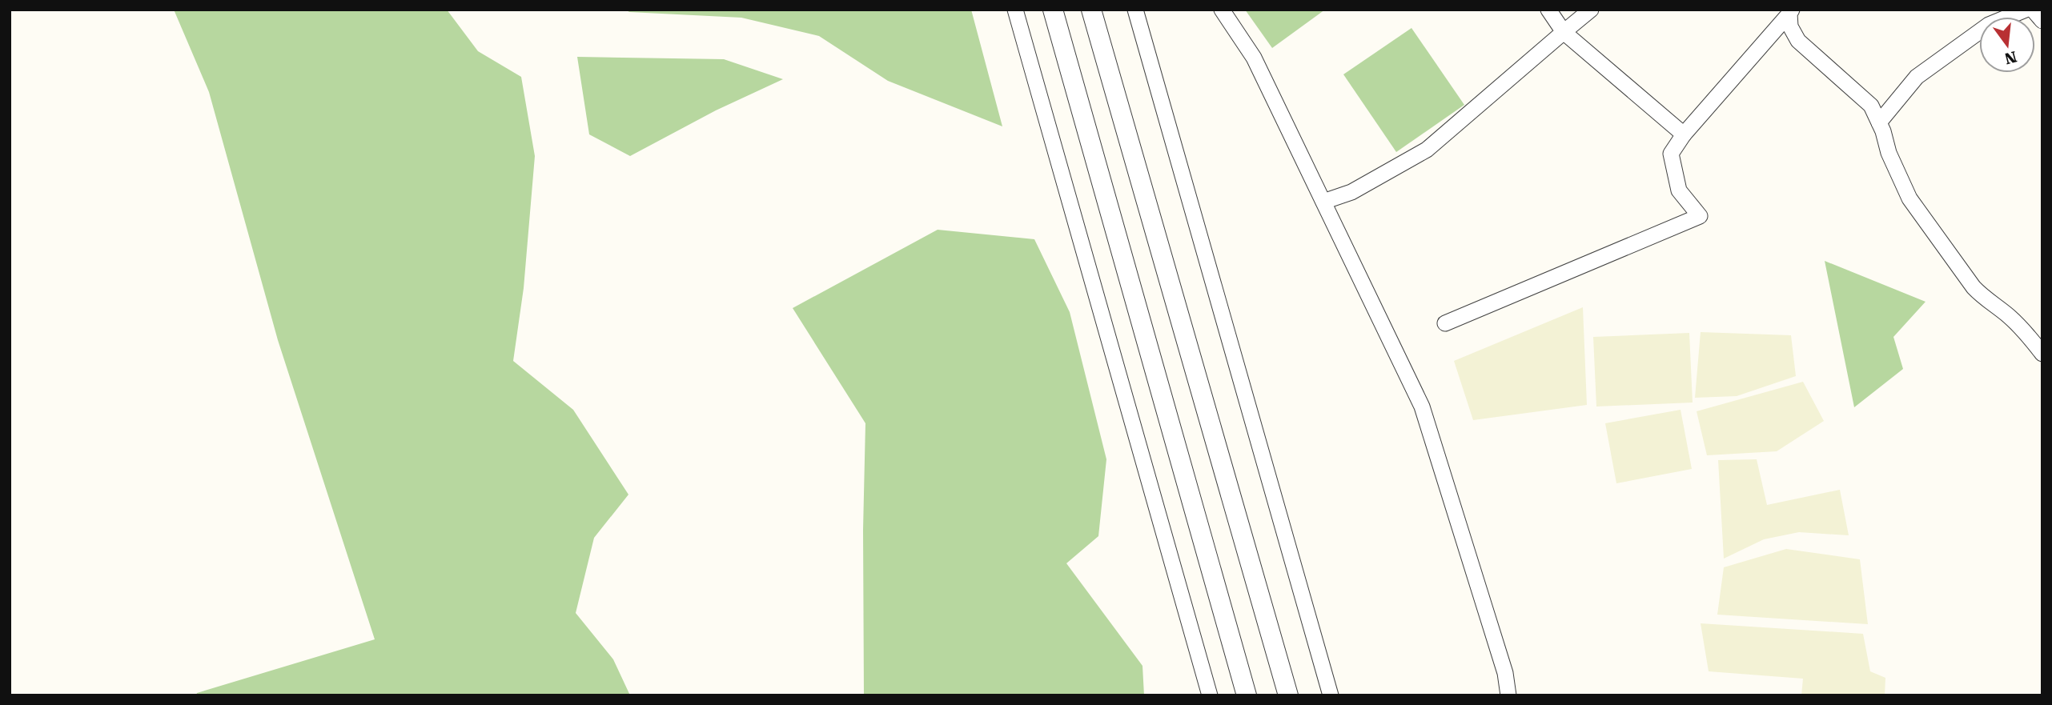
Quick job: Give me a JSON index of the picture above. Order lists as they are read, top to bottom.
{
  "north": "bottom"
}
